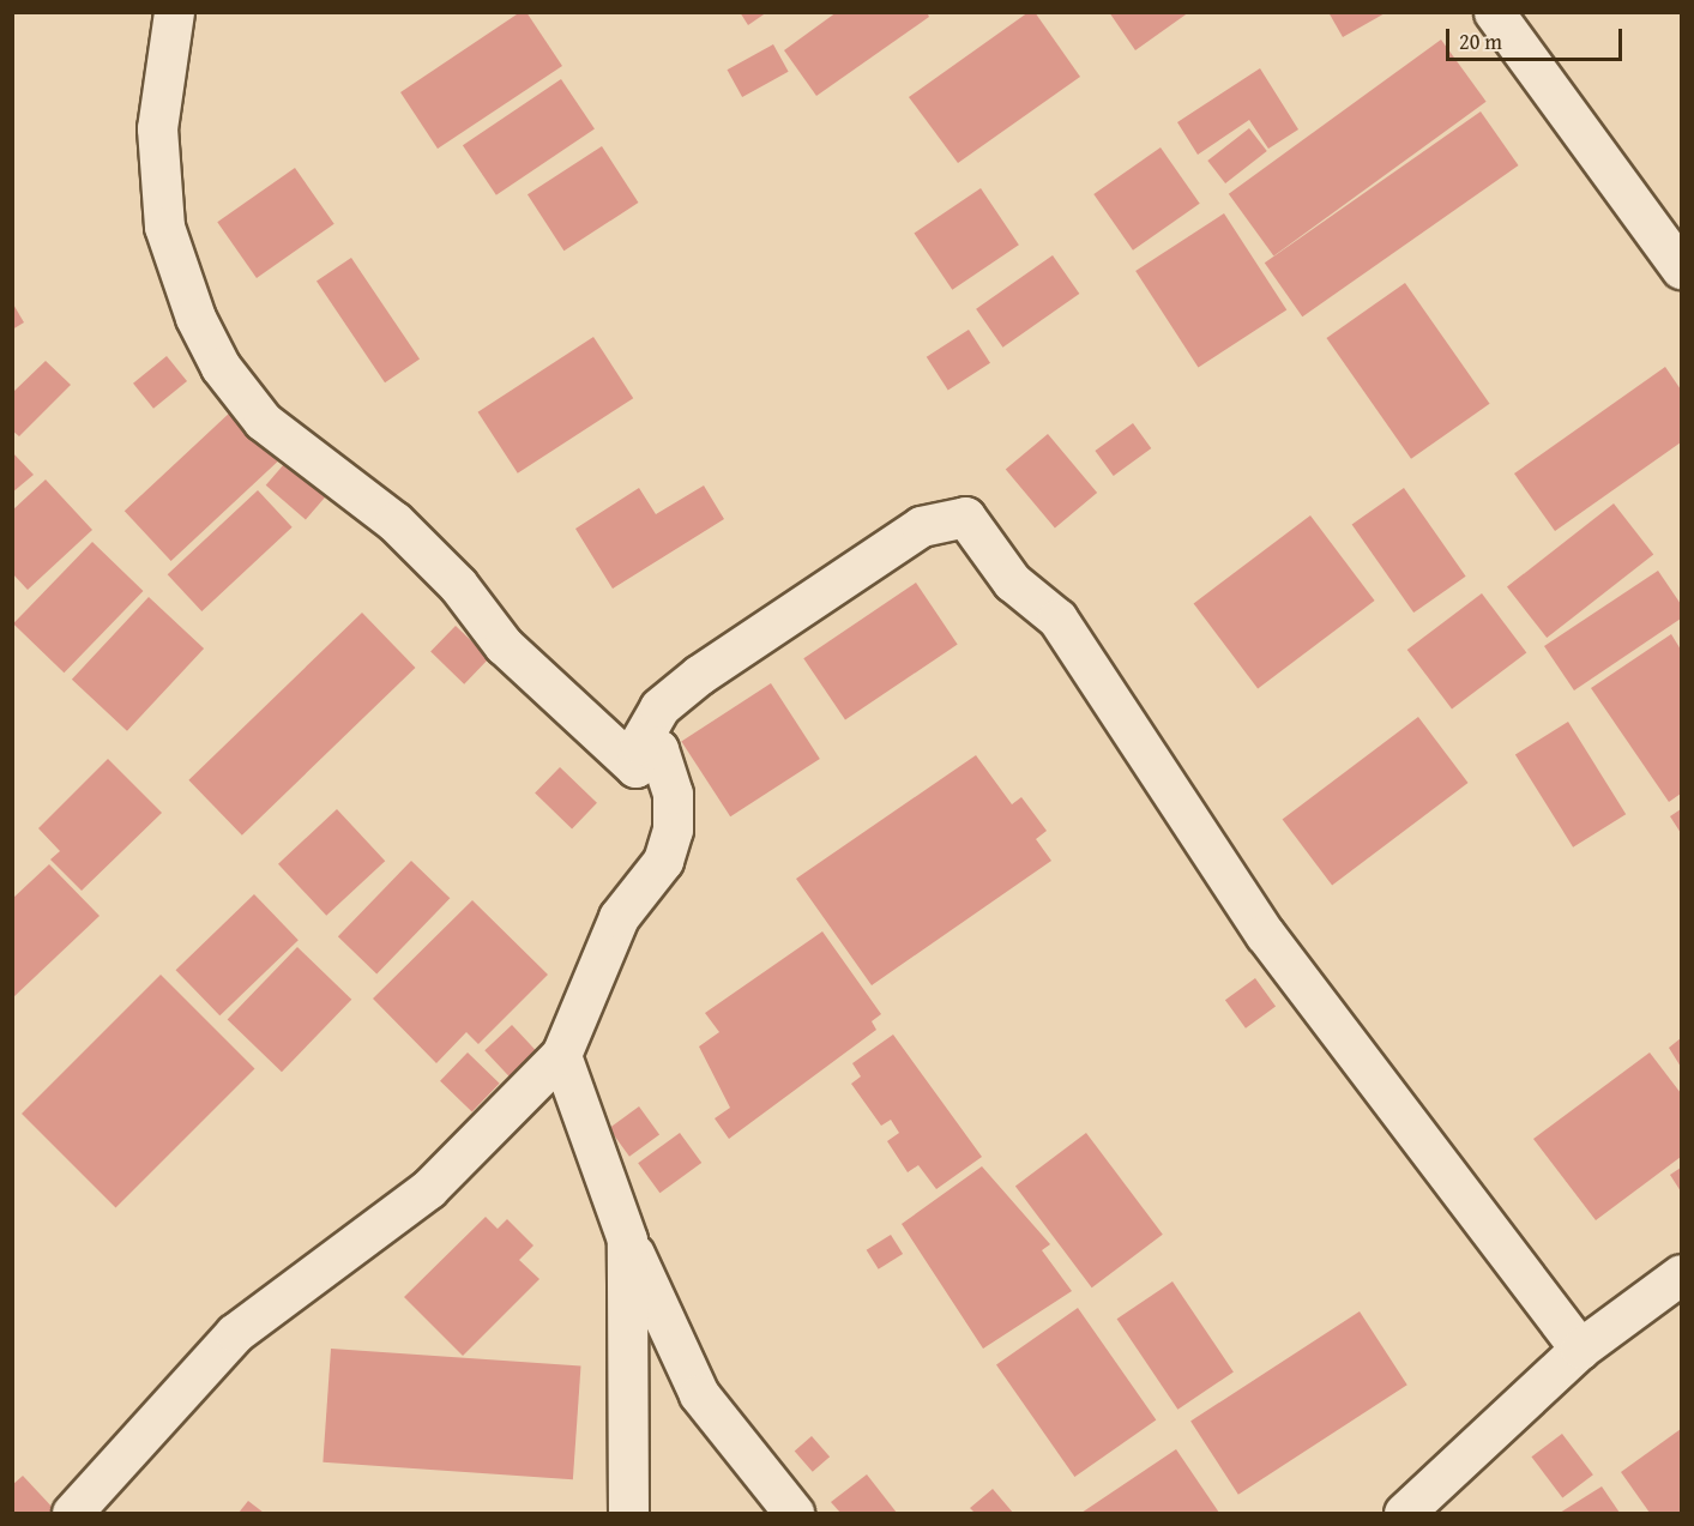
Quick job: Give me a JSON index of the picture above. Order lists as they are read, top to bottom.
{
  "scale_bar": "20 m"
}
